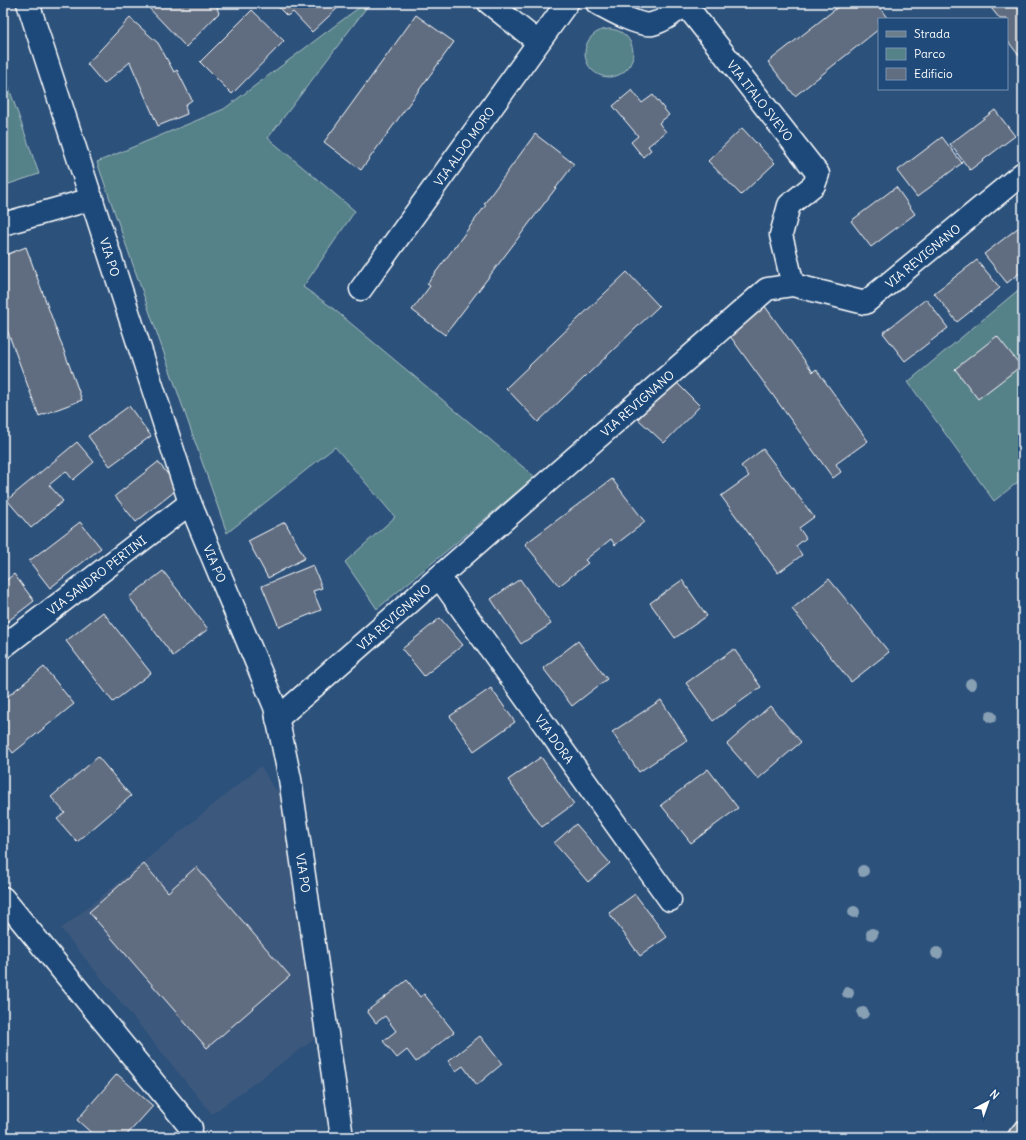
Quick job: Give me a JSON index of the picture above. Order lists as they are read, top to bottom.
{
  "streets": {
    "street": [
      "VIA ITALO SVEVO",
      "VIA ALDO MORO",
      "VIA REVIGNANO",
      "VIA PO",
      "VIA SANDRO PERTINI",
      "VIA DORA"
    ]
  },
  "crossings": [
    ["VIA ITALO SVEVO", "VIA REVIGNANO"],
    ["VIA REVIGNANO", "VIA PO"],
    ["VIA REVIGNANO", "VIA DORA"],
    ["VIA PO", "VIA SANDRO PERTINI"]
  ],
  "legend": ["Strada", "Parco", "Edificio"],
  "north": "top right"
}
